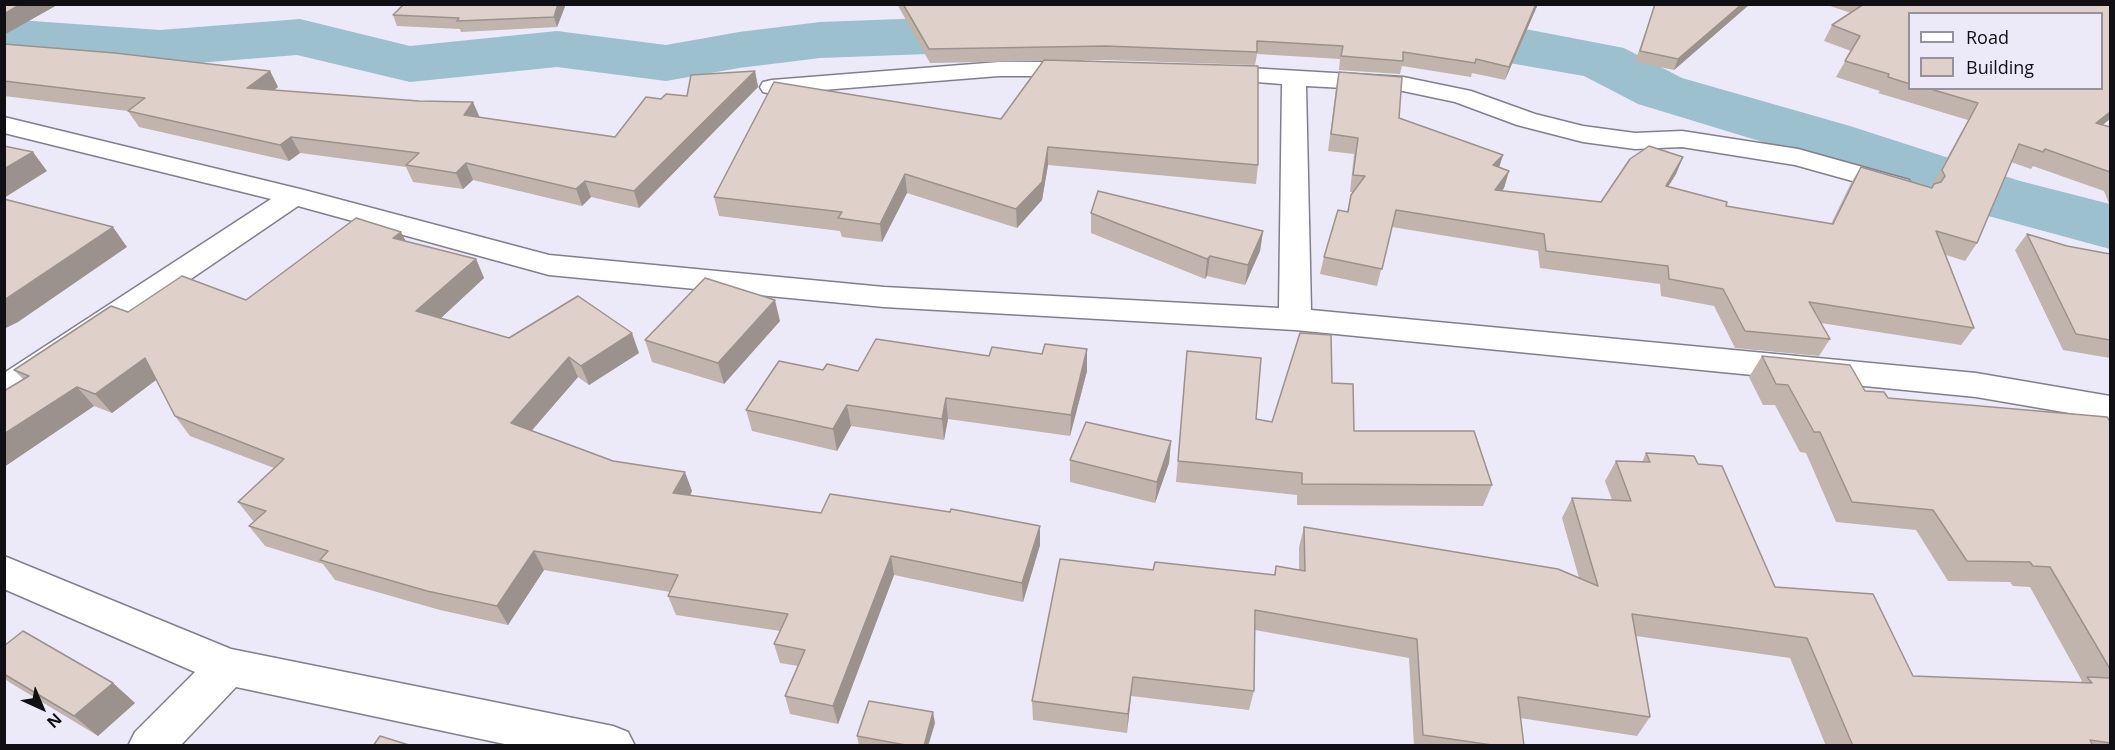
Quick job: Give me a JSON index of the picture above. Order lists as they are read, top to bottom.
{
  "legend": ["Road", "Building"],
  "north": "bottom right"
}
